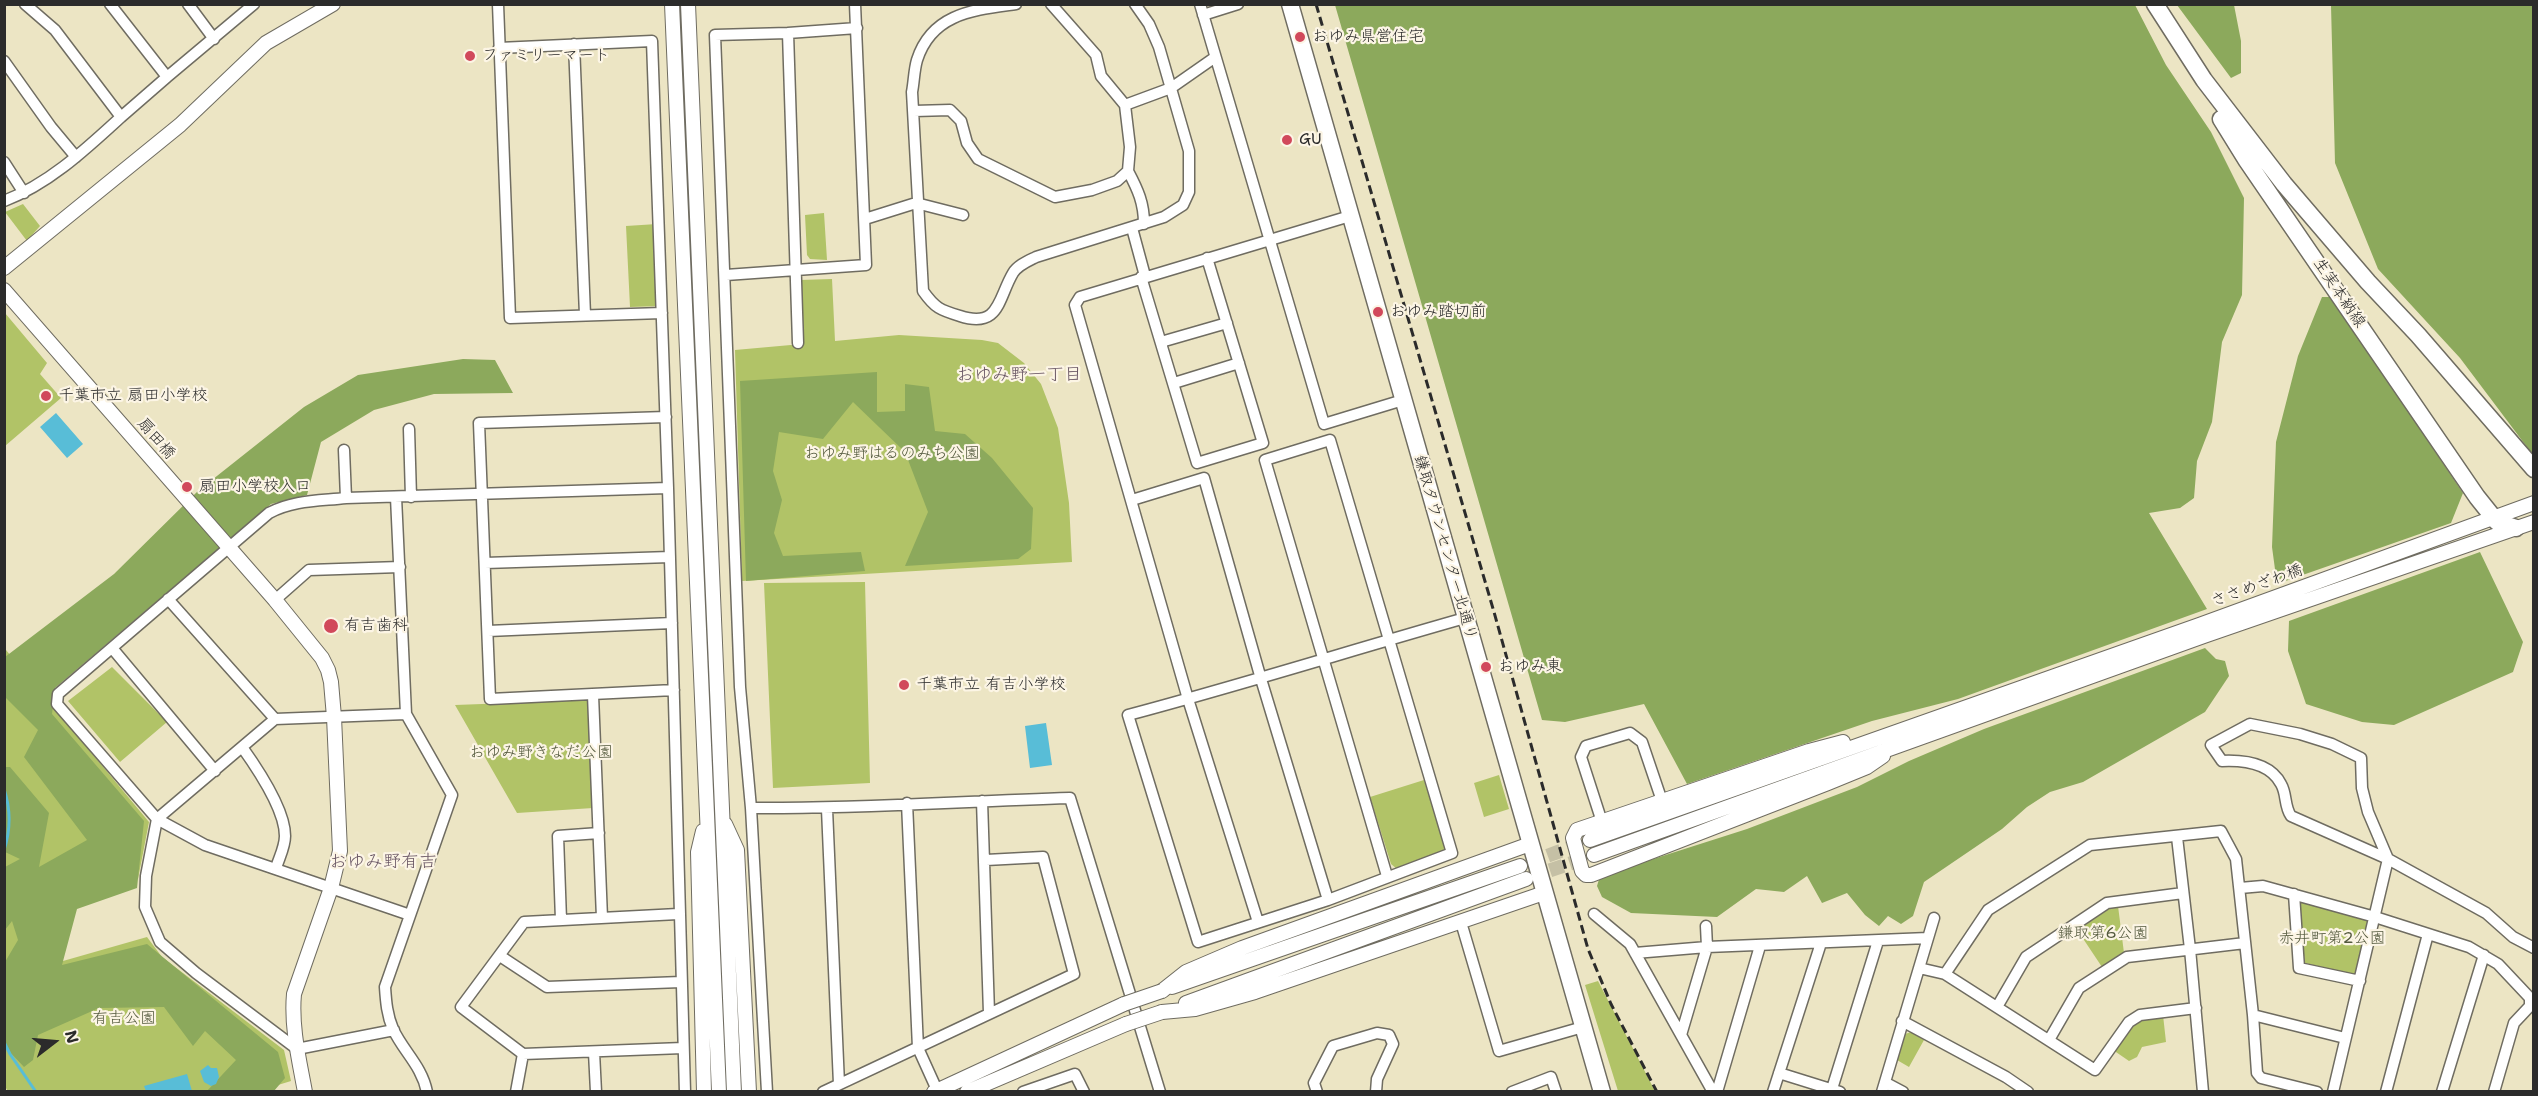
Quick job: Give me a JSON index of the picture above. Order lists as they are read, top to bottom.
{
  "streets": {
    "main road": ["生実本納線", "鎌取タウンセンター北通り"],
    "street": ["扇田橋", "ささめざわ橋"]
  },
  "crossings": [
    ["生実本納線", "ささめざわ橋"]
  ],
  "districts": ["おゆみ野一丁目", "おゆみ野有吉"],
  "parks": [
    "おゆみ野はるのみち公園",
    "おゆみ野きなだ公園",
    "鎌取第6公園",
    "赤井町第2公園",
    "有吉公園"
  ],
  "places": [
    "おゆみ県営住宅",
    "ファミリーマート",
    "GU",
    "おゆみ踏切前",
    "千葉市立 扇田小学校",
    "扇田小学校入口",
    "有吉歯科",
    "おゆみ東",
    "千葉市立 有吉小学校"
  ],
  "north": "right"
}
